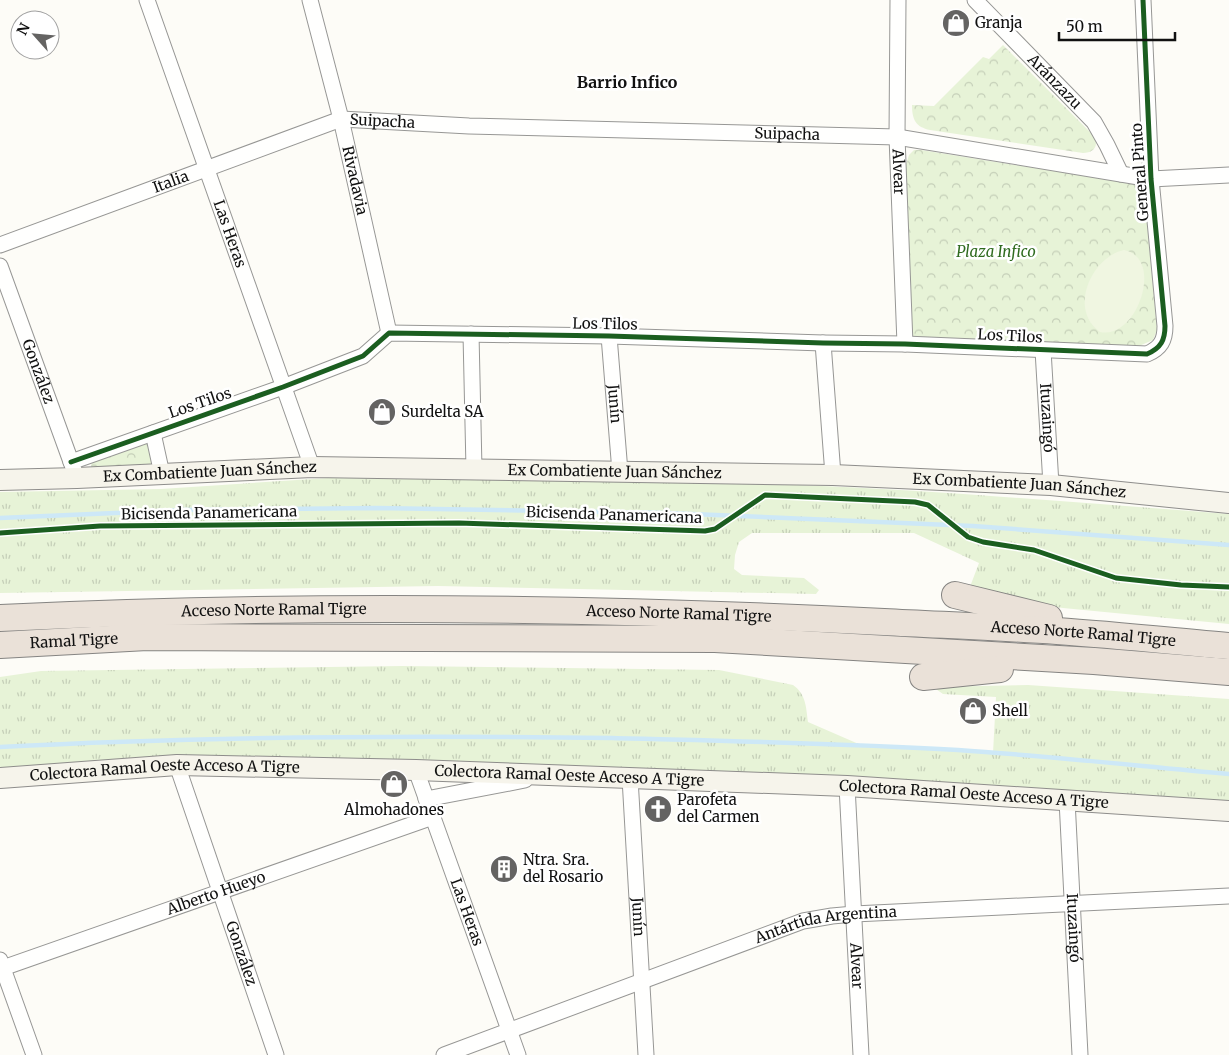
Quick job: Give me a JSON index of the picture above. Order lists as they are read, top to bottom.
{
  "streets": {
    "highway": ["Acceso Norte Ramal Tigre", "Ramal Tigre"],
    "street": [
      "Aránzazu",
      "Suipacha",
      "Alvear",
      "General Pinto",
      "Rivadavia",
      "Italia",
      "Las Heras",
      "Los Tilos",
      "González",
      "Junín",
      "Ituzaingó",
      "Ex Combatiente Juan Sánchez",
      "Colectora Ramal Oeste Acceso A Tigre",
      "Alberto Hueyo",
      "Antártida Argentina"
    ],
    "cycle path": ["Bicisenda Panamericana"]
  },
  "crossings": [
    ["Aránzazu", "Suipacha"],
    ["Suipacha", "Alvear"],
    ["Suipacha", "General Pinto"],
    ["Suipacha", "Rivadavia"],
    ["Suipacha", "Italia"],
    ["Alvear", "Los Tilos"],
    ["Alvear", "Colectora Ramal Oeste Acceso A Tigre"],
    ["Alvear", "Antártida Argentina"],
    ["General Pinto", "Los Tilos"],
    ["Rivadavia", "Italia"],
    ["Rivadavia", "Los Tilos"],
    ["Italia", "Las Heras"],
    ["Las Heras", "Los Tilos"],
    ["Las Heras", "Ex Combatiente Juan Sánchez"],
    ["Las Heras", "Colectora Ramal Oeste Acceso A Tigre"],
    ["Las Heras", "Alberto Hueyo"],
    ["Las Heras", "Antártida Argentina"],
    ["Los Tilos", "González"],
    ["Los Tilos", "Junín"],
    ["Los Tilos", "Ituzaingó"],
    ["Los Tilos", "Ex Combatiente Juan Sánchez"],
    ["González", "Ex Combatiente Juan Sánchez"],
    ["González", "Colectora Ramal Oeste Acceso A Tigre"],
    ["González", "Alberto Hueyo"],
    ["Junín", "Ex Combatiente Juan Sánchez"],
    ["Junín", "Colectora Ramal Oeste Acceso A Tigre"],
    ["Junín", "Antártida Argentina"],
    ["Ituzaingó", "Ex Combatiente Juan Sánchez"],
    ["Ituzaingó", "Colectora Ramal Oeste Acceso A Tigre"],
    ["Ituzaingó", "Antártida Argentina"],
    ["Acceso Norte Ramal Tigre", "Ramal Tigre"]
  ],
  "districts": ["Barrio Infico"],
  "parks": ["Plaza Infico"],
  "places": {
    "shop": [
      "Granja",
      "Surdelta SA",
      "Shell",
      "Almohadones"
    ],
    "church": ["Parofeta del Carmen"],
    "building": ["Ntra. Sra. del Rosario"]
  },
  "scale_bar": "50 m",
  "north": "top left"
}
